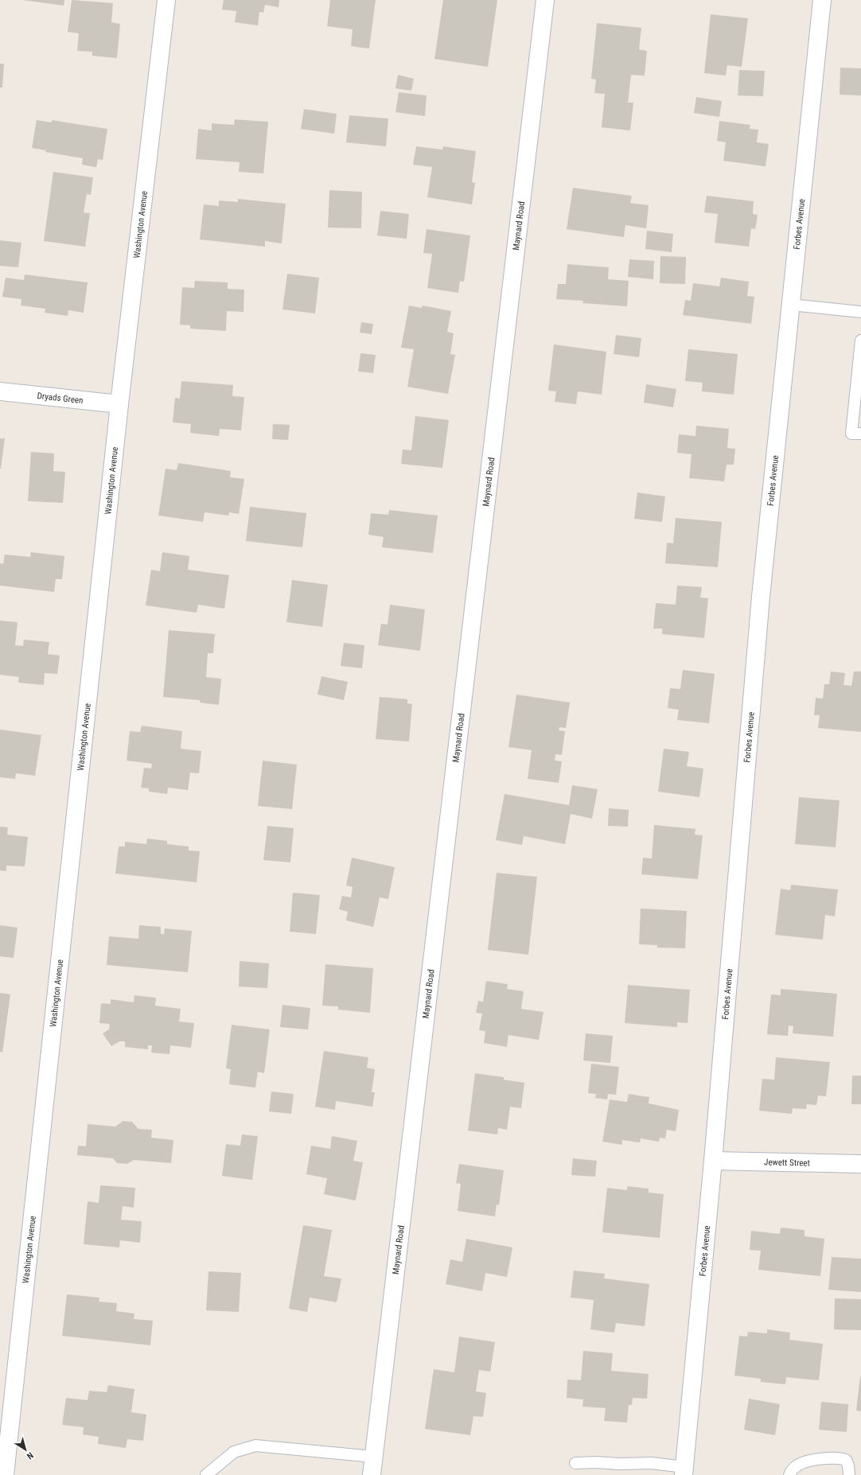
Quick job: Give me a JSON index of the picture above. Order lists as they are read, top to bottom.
{
  "streets": {
    "street": [
      "Forbes Avenue",
      "Washington Avenue",
      "Maynard Road",
      "Dryads Green",
      "Jewett Street"
    ]
  },
  "crossings": [
    ["Forbes Avenue", "Jewett Street"],
    ["Washington Avenue", "Dryads Green"]
  ],
  "north": "bottom right"
}
